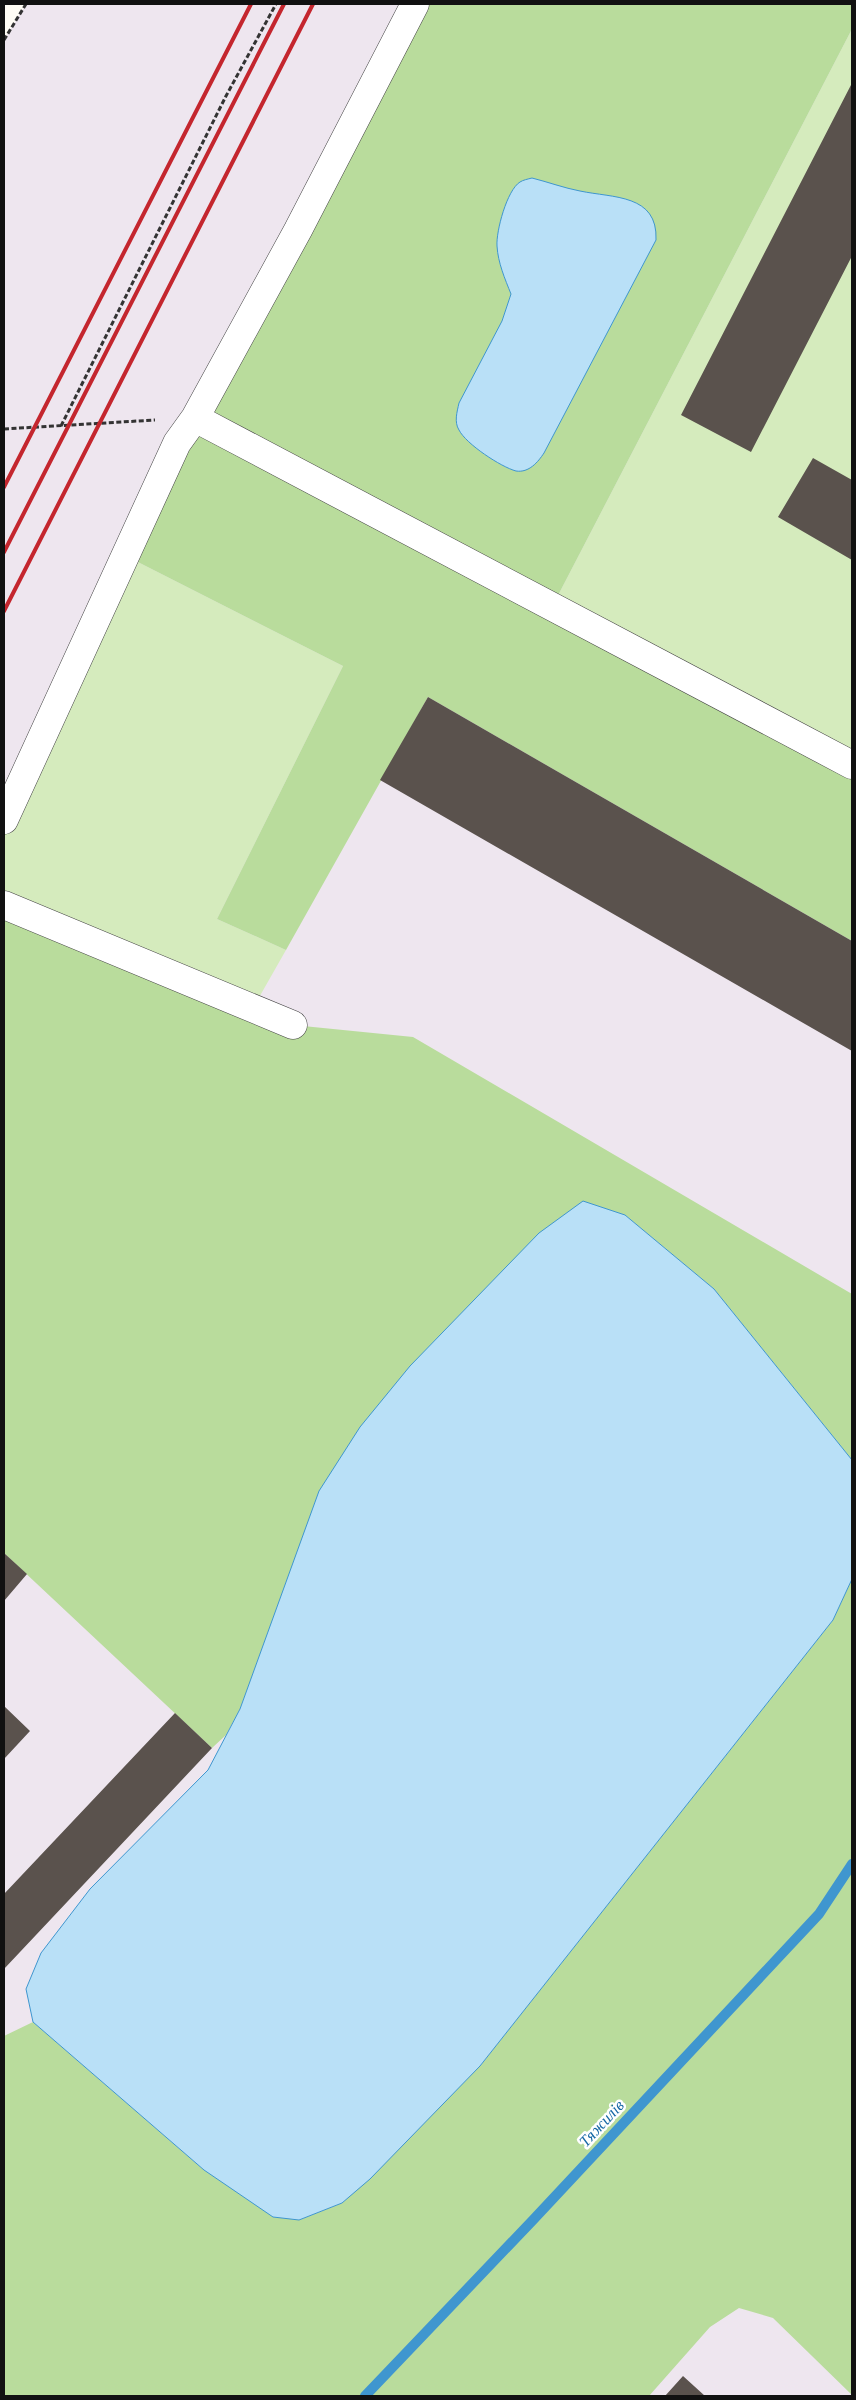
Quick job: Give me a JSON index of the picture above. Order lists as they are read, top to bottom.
{
  "water": ["Тяжилів"]
}
